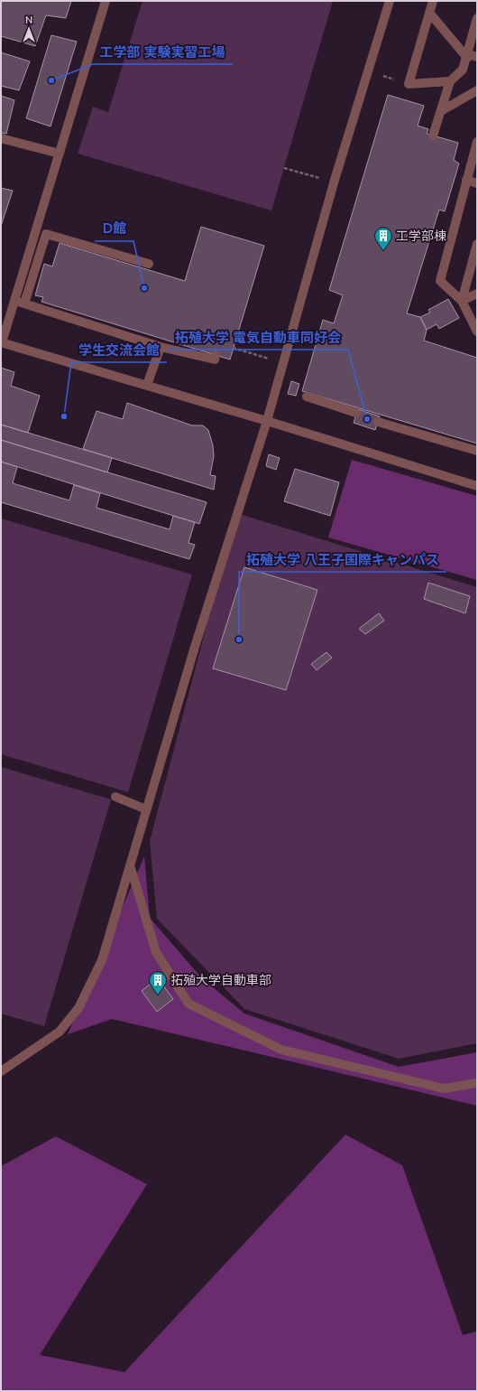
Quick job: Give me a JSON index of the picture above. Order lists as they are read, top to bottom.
{
  "places": {
    "other": [
      "工学部 実験実習工場",
      "D館",
      "学生交流会館",
      "拓殖大学 電気自動車同好会",
      "拓殖大学 八王子国際キャンパス"
    ],
    "building": ["工学部棟", "拓殖大学自動車部"]
  },
  "north": "top"
}
